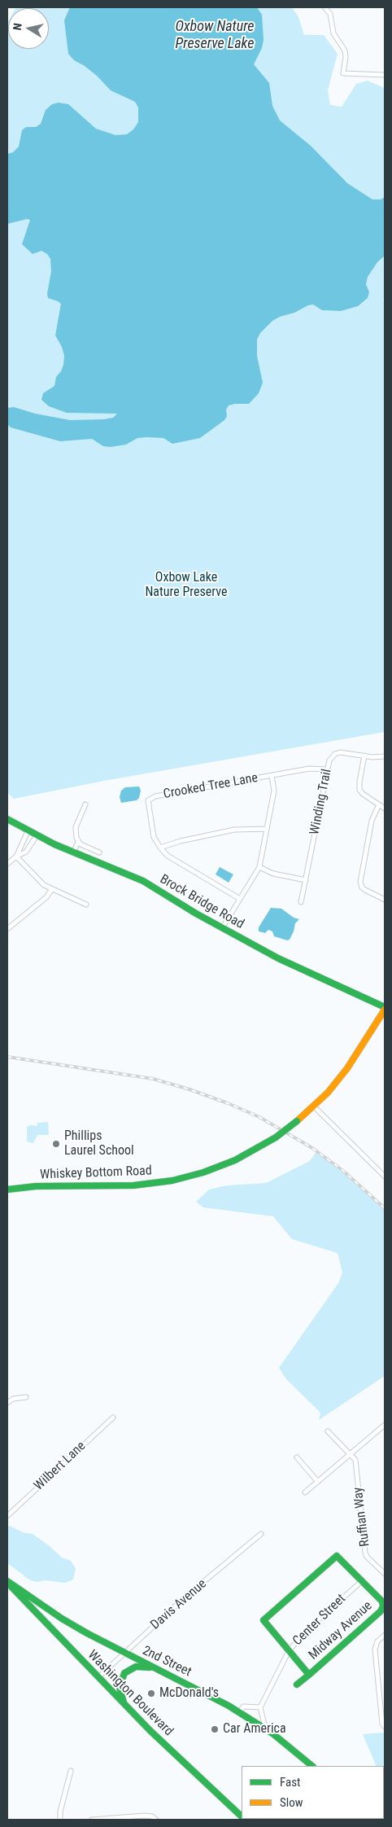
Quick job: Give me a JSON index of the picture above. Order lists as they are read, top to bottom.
{
  "streets": {
    "street": [
      "Crooked Tree Lane",
      "Winding Trail",
      "Brock Bridge Road",
      "Whiskey Bottom Road",
      "Wilbert Lane",
      "Ruffian Way",
      "Davis Avenue",
      "Center Street",
      "Midway Avenue",
      "2nd Street",
      "Washington Boulevard"
    ]
  },
  "crossings": [
    ["Brock Bridge Road", "Whiskey Bottom Road"],
    ["Davis Avenue", "2nd Street"],
    ["Davis Avenue", "Washington Boulevard"],
    ["Center Street", "Midway Avenue"],
    ["2nd Street", "Washington Boulevard"]
  ],
  "water": ["Oxbow Nature Preserve Lake"],
  "parks": ["Oxbow Lake Nature Preserve"],
  "places": ["Phillips Laurel School", "McDonald's", "Car America"],
  "legend": ["Fast", "Slow"],
  "north": "left"
}
